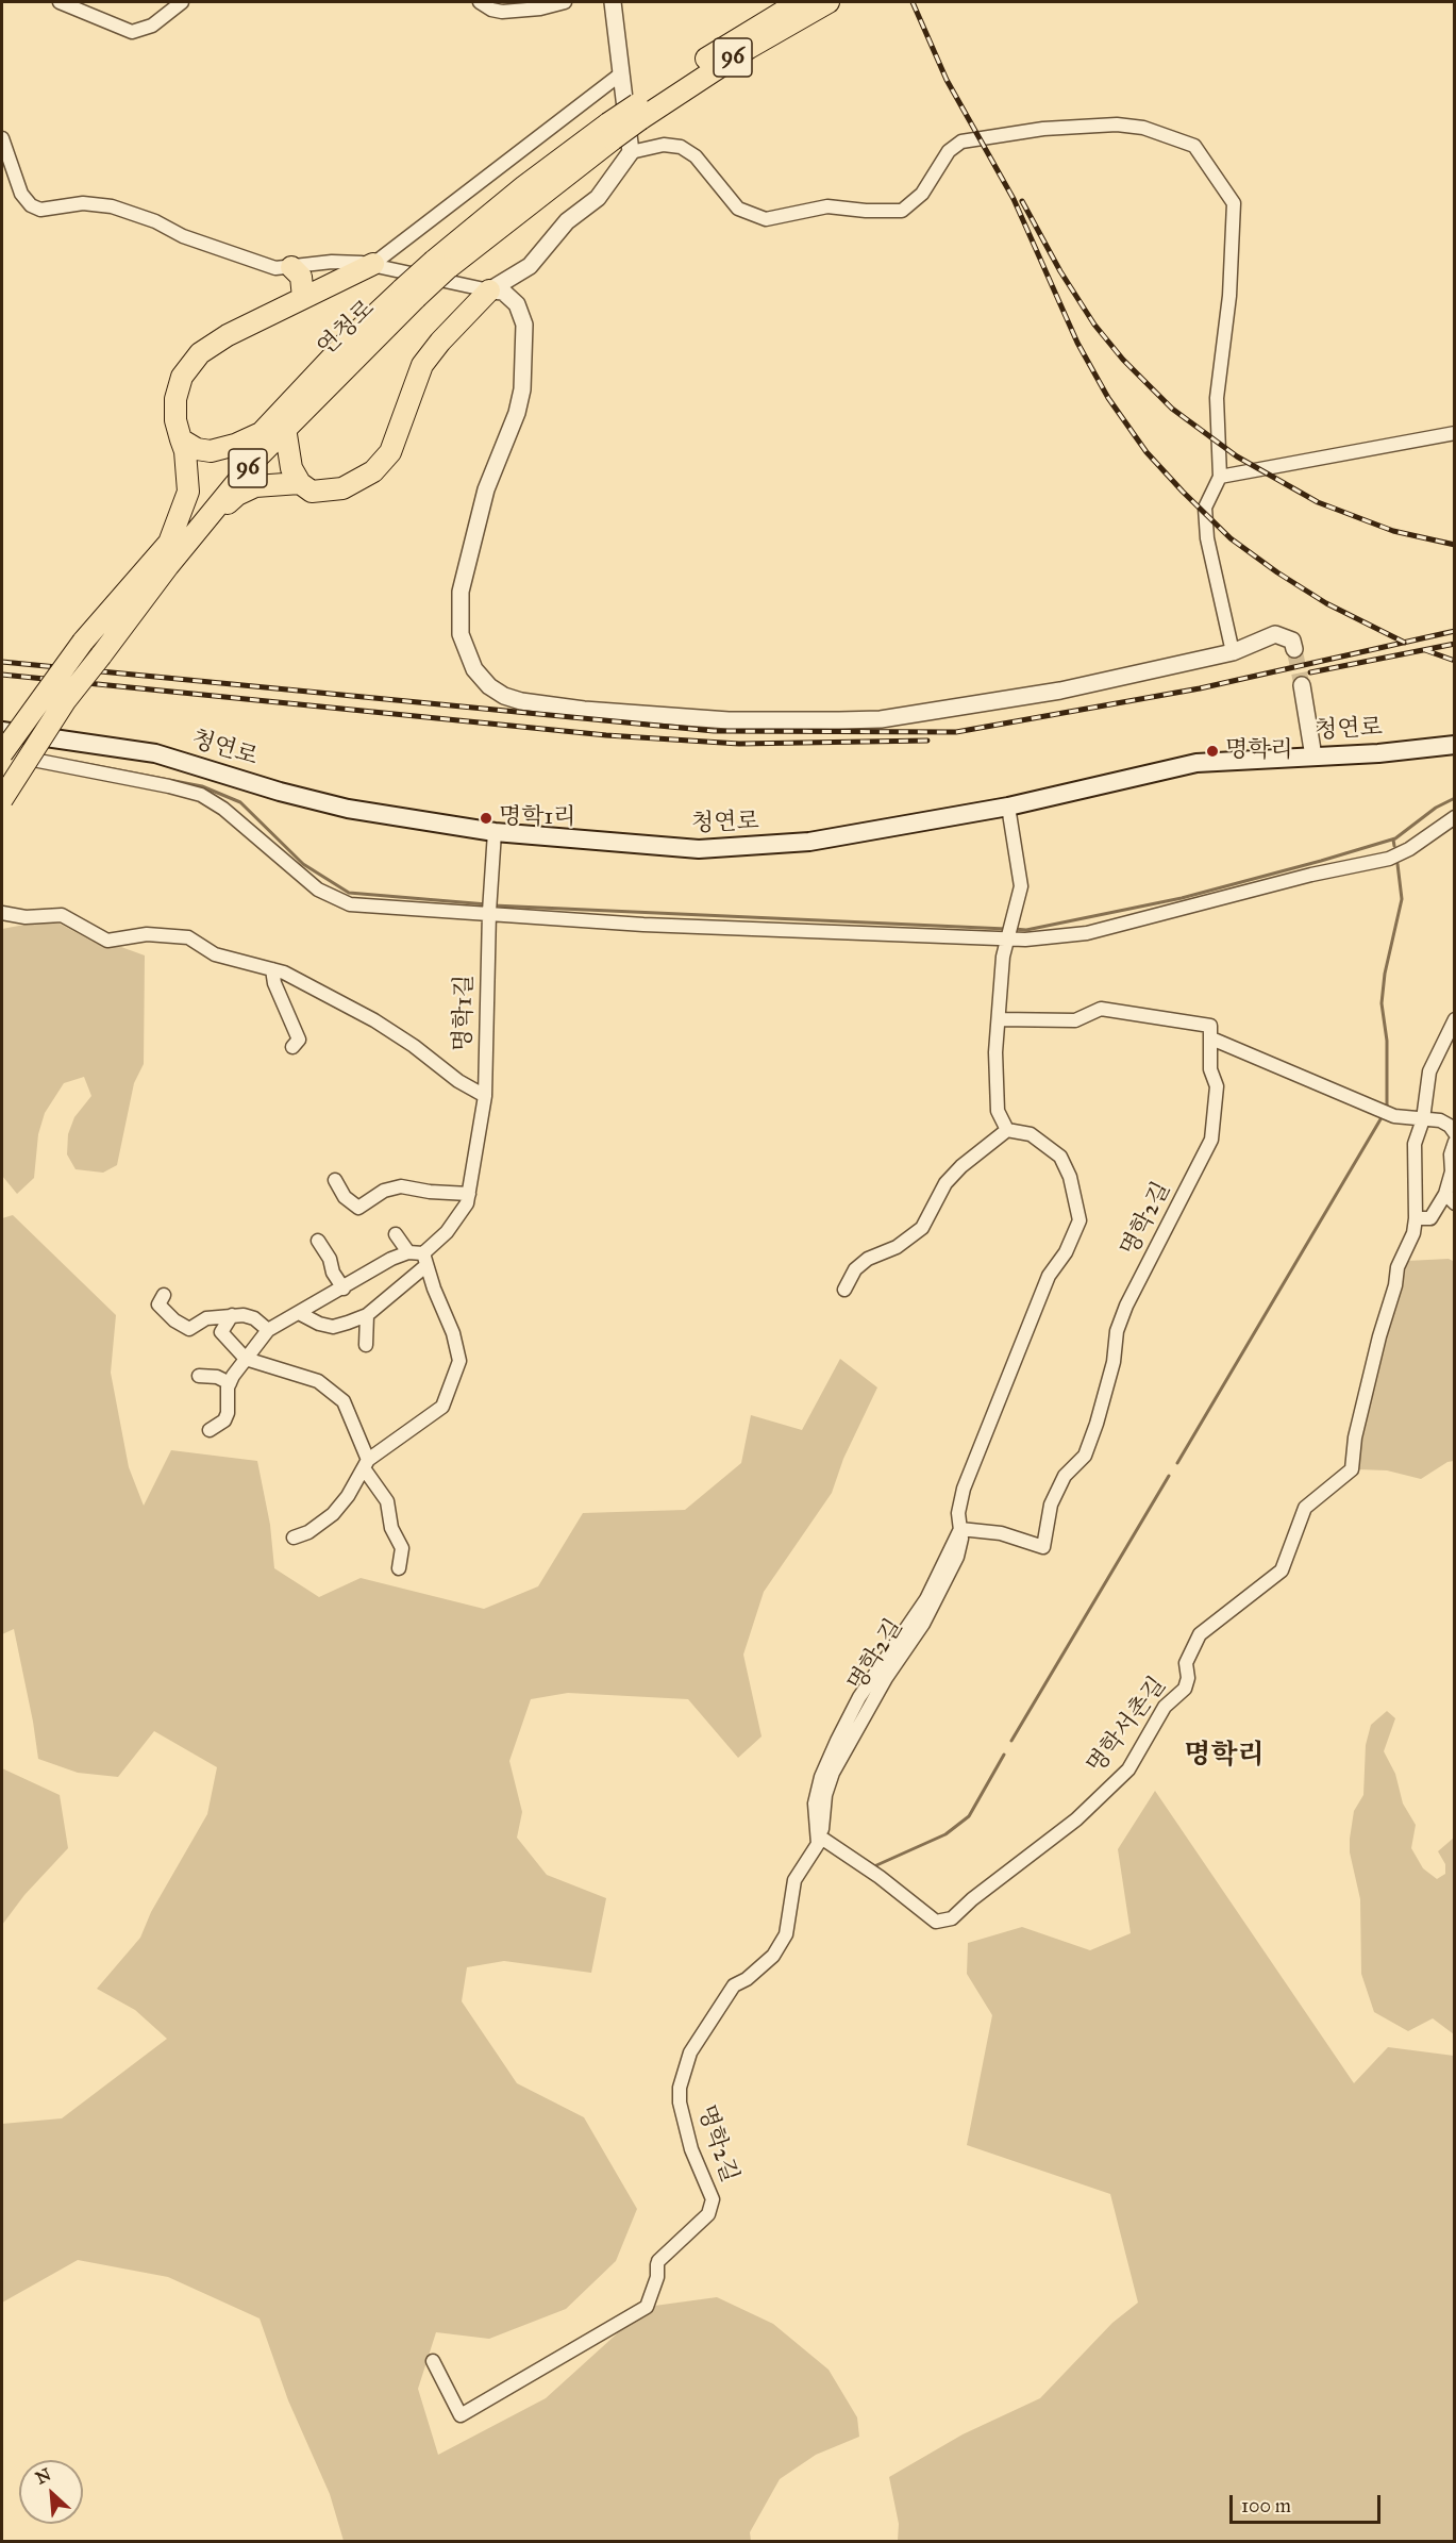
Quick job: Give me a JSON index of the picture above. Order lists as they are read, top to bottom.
{
  "streets": {
    "highway": ["96", "연청로"],
    "main road": ["청연로"],
    "street": ["명학1길", "명학2길", "명학서촌길"]
  },
  "crossings": [
    ["청연로", "명학1길"],
    ["명학2길", "명학서촌길"]
  ],
  "districts": ["명학리"],
  "places": ["명학리", "명학1리"],
  "scale_bar": "100 m",
  "north": "top left"
}
